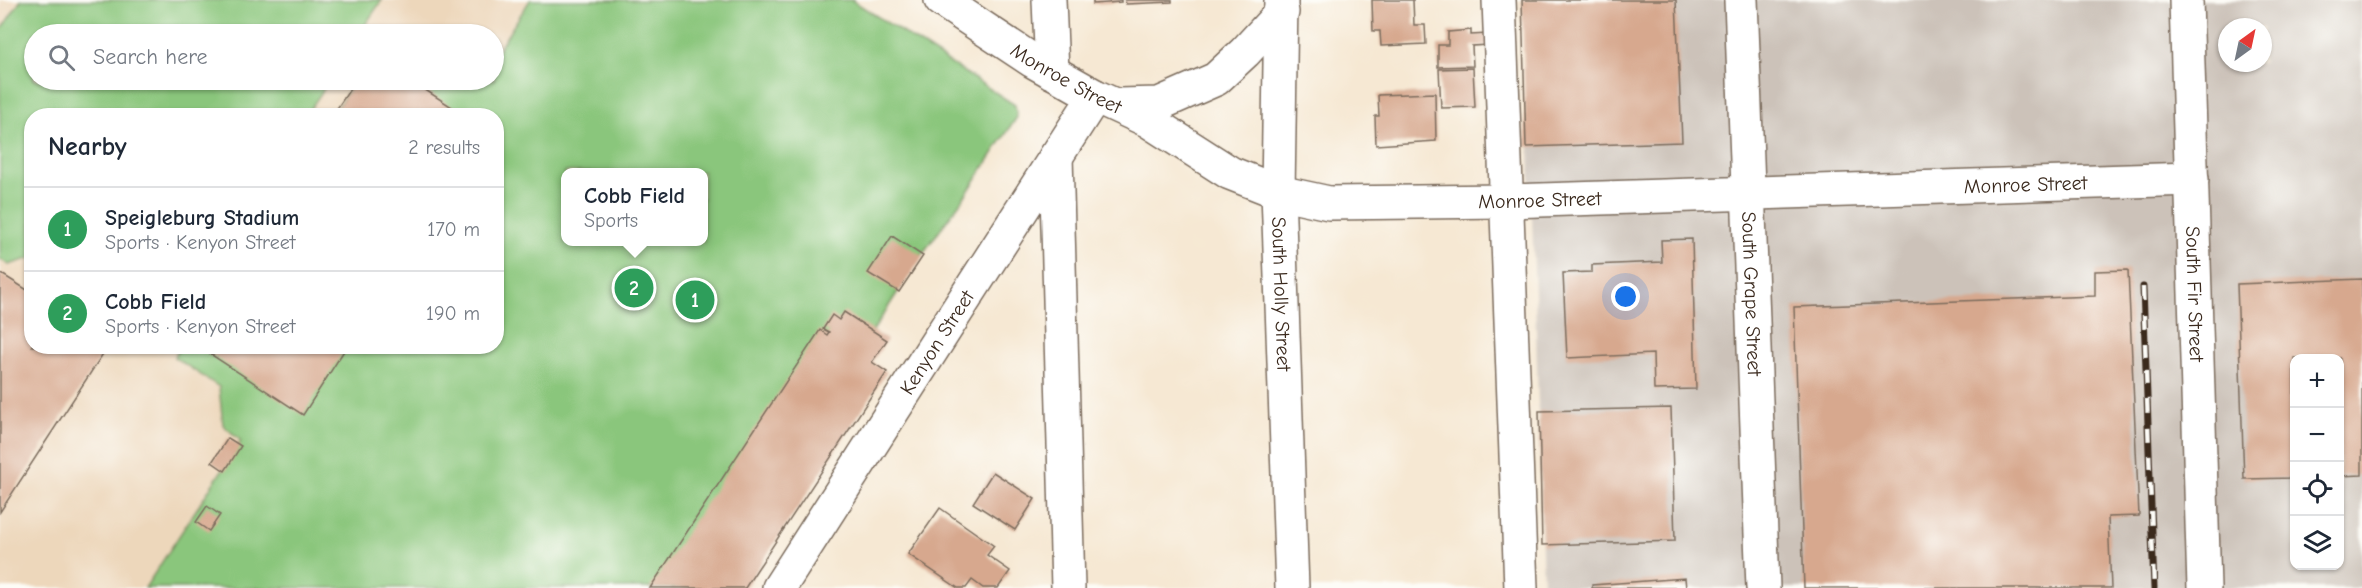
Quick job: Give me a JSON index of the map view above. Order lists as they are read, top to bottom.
{
  "streets": {
    "street": [
      "Monroe Street",
      "South Holly Street",
      "South Grape Street",
      "South Fir Street",
      "Kenyon Street"
    ]
  },
  "crossings": [
    ["Monroe Street", "South Holly Street"],
    ["Monroe Street", "South Grape Street"],
    ["Monroe Street", "South Fir Street"],
    ["Monroe Street", "Kenyon Street"]
  ],
  "north": "top right",
  "page": {
    "search": "Search here",
    "heading": ["Nearby", "2 results"],
    "popup": ["Cobb Field", "Sports"],
    "list": [
      {
        "mark": "1",
        "name": "Speigleburg Stadium",
        "note": "Sports · Kenyon Street",
        "value": "170 m"
      },
      {
        "mark": "2",
        "name": "Cobb Field",
        "note": "Sports · Kenyon Street",
        "value": "190 m"
      }
    ],
    "pins": ["2", "1"],
    "map_buttons": ["+", "−"]
  }
}
